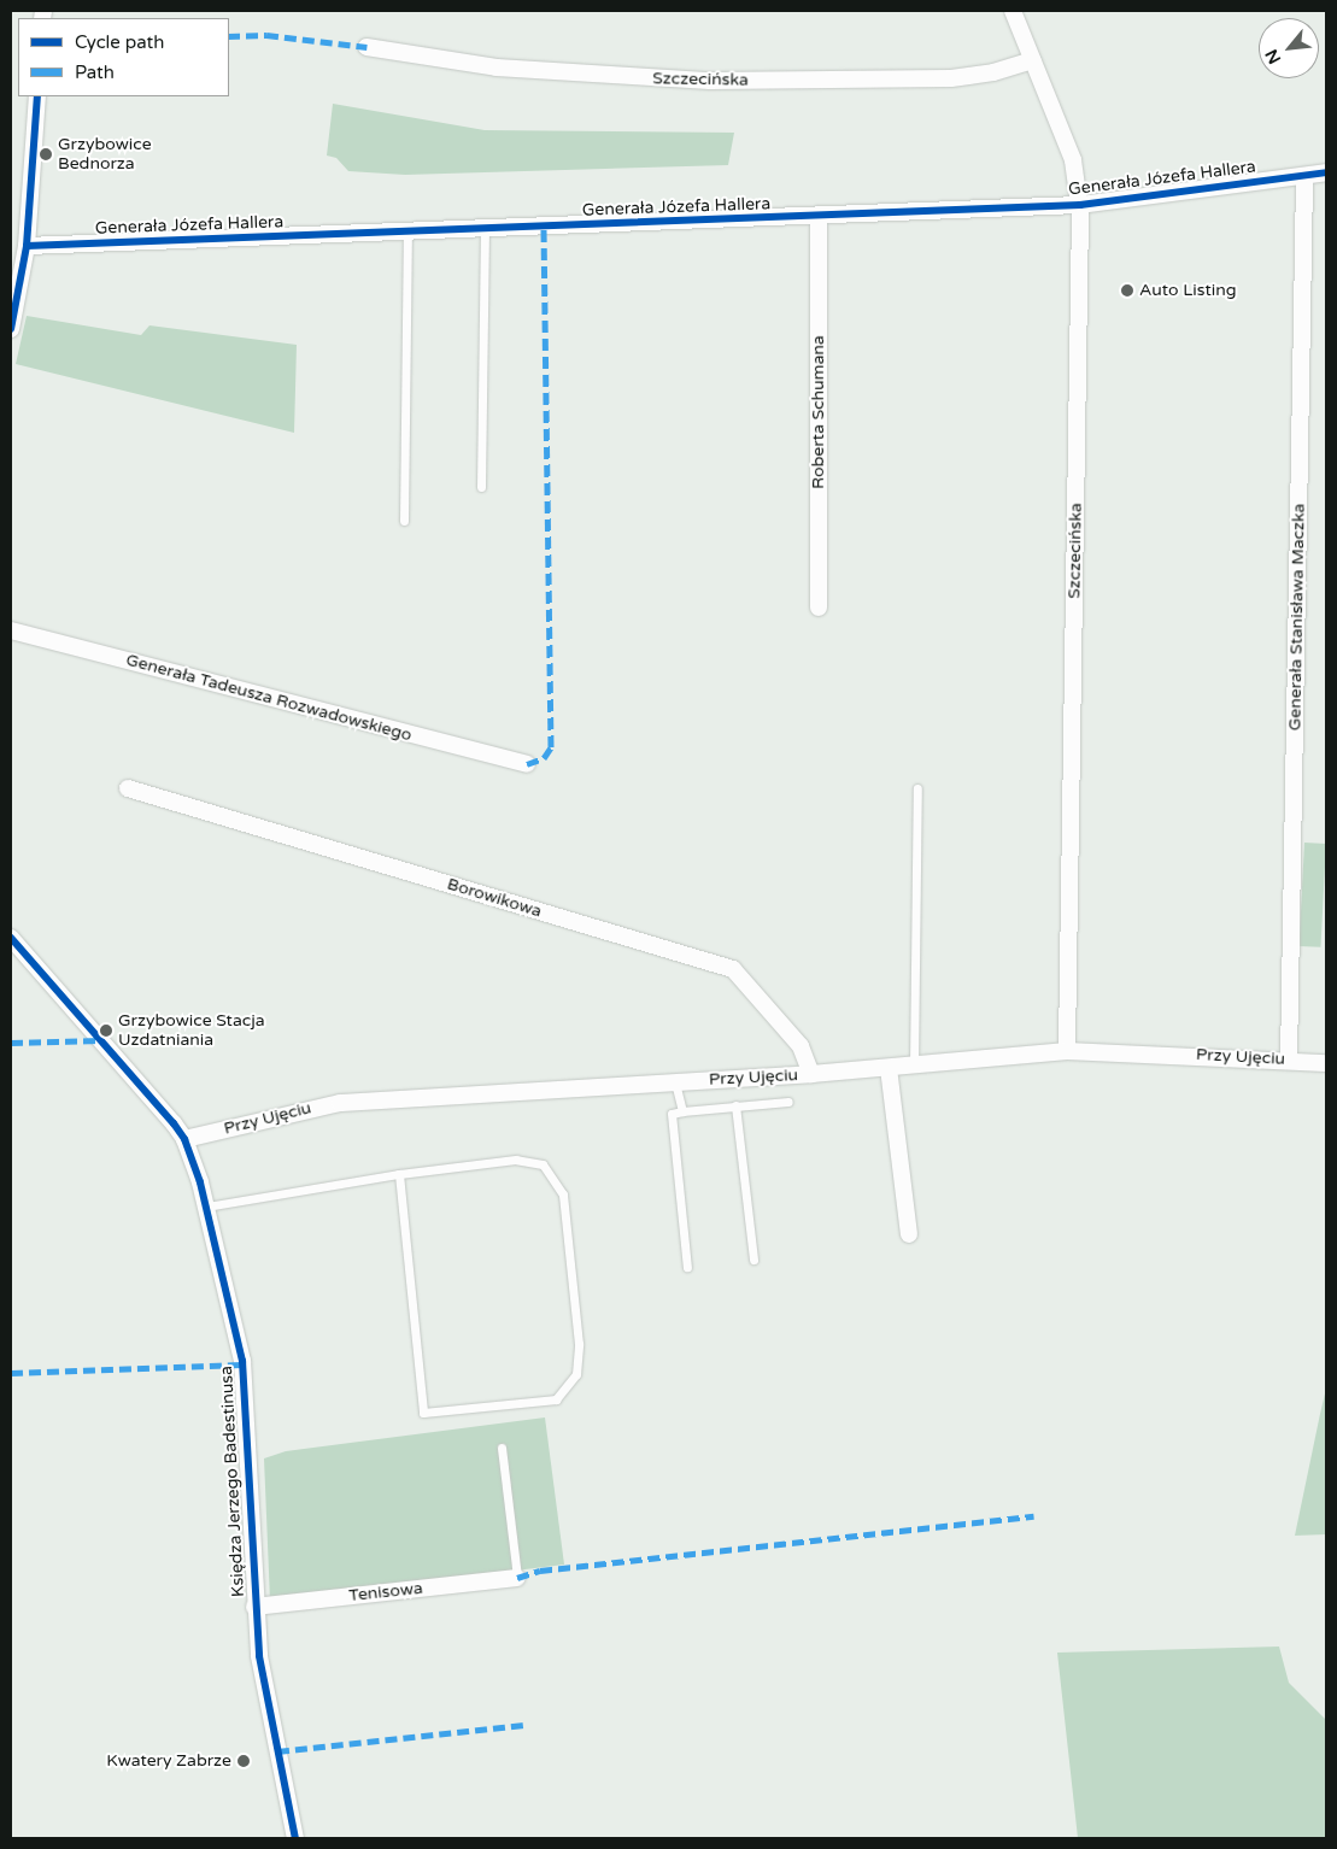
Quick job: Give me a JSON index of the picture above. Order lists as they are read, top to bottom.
{
  "streets": {
    "street": [
      "Szczecińska",
      "Generała Józefa Hallera",
      "Roberta Schumana",
      "Generała Stanisława Maczka",
      "Generała Tadeusza Rozwadowskiego",
      "Borowikowa",
      "Przy Ujęciu",
      "Księdza Jerzego Badestinusa",
      "Tenisowa"
    ]
  },
  "crossings": [
    ["Szczecińska", "Generała Józefa Hallera"],
    ["Szczecińska", "Przy Ujęciu"],
    ["Generała Józefa Hallera", "Roberta Schumana"],
    ["Generała Józefa Hallera", "Generała Stanisława Maczka"],
    ["Generała Stanisława Maczka", "Przy Ujęciu"],
    ["Borowikowa", "Przy Ujęciu"],
    ["Przy Ujęciu", "Księdza Jerzego Badestinusa"],
    ["Księdza Jerzego Badestinusa", "Tenisowa"]
  ],
  "places": [
    "Grzybowice Bednorza",
    "Auto Listing",
    "Grzybowice Stacja Uzdatniania",
    "Kwatery Zabrze"
  ],
  "legend": ["Cycle path", "Path"],
  "north": "bottom left"
}
